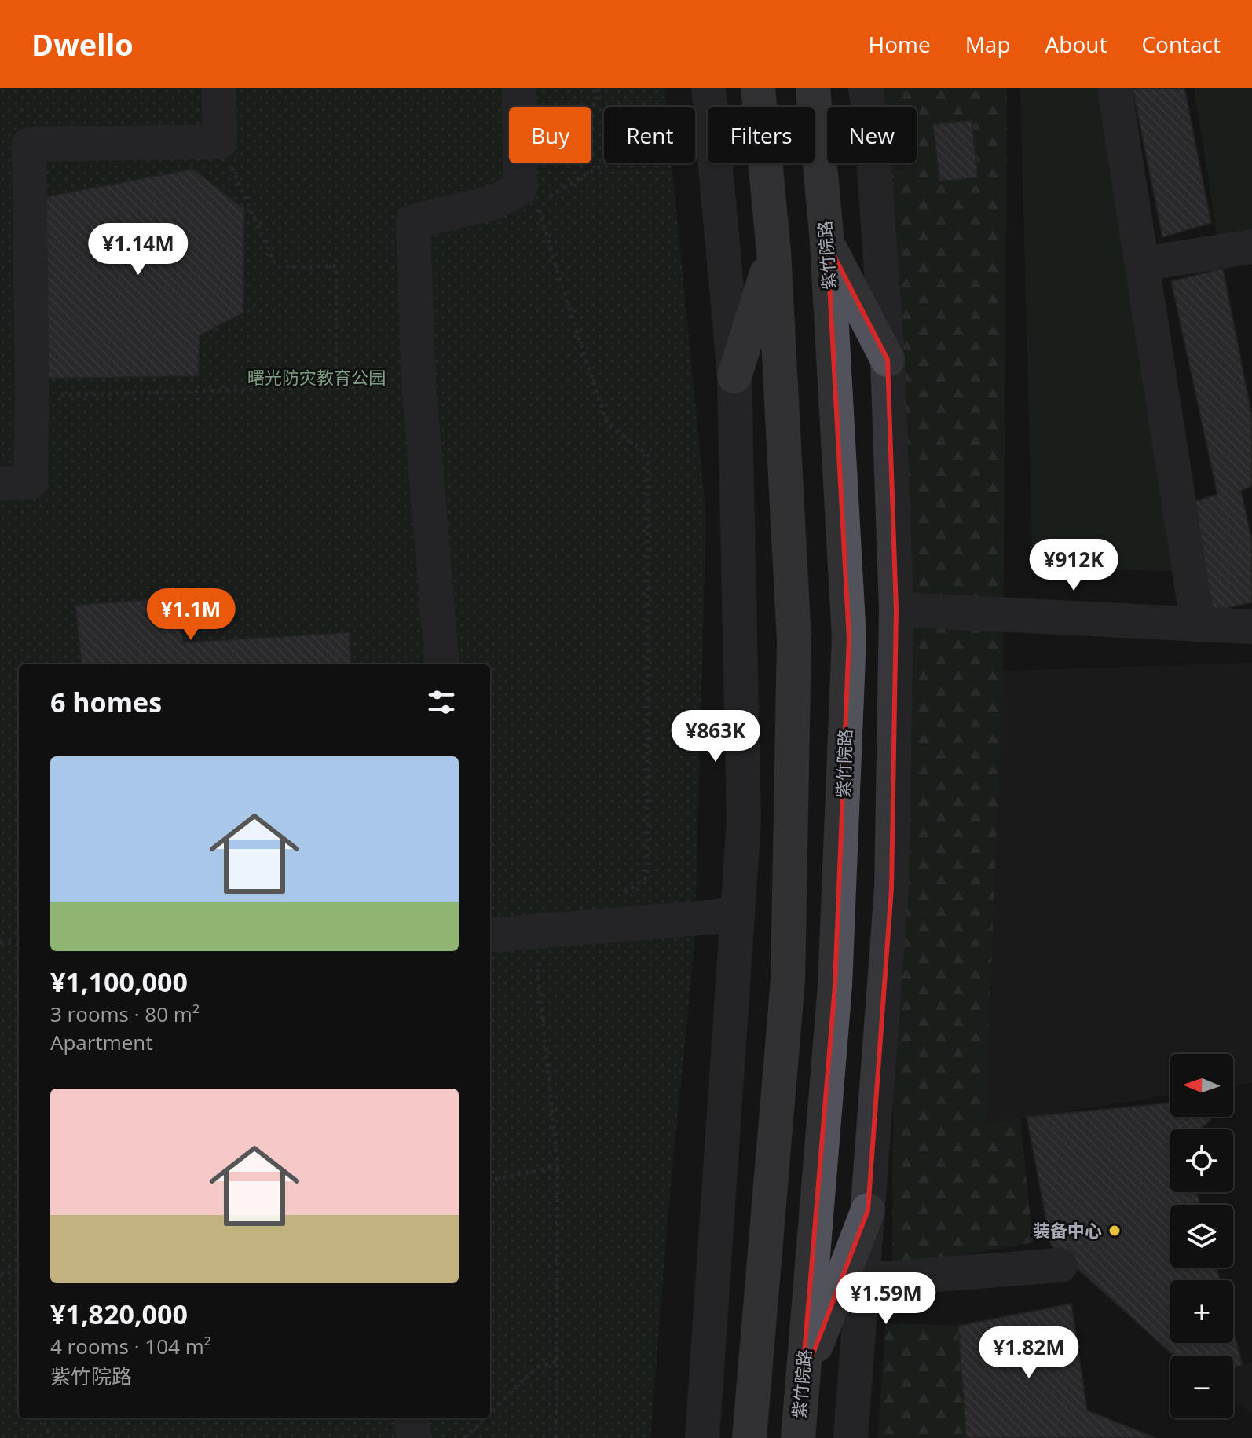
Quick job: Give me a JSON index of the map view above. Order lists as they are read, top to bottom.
{
  "streets": {
    "main road": ["紫竹院路"]
  },
  "parks": ["曙光防灾教育公园"],
  "places": ["装备中心"],
  "north": "left",
  "page": {
    "header": "Dwello",
    "nav": [
      "Home",
      "Map",
      "About",
      "Contact"
    ],
    "chip": [
      "Buy",
      "Rent",
      "Filters",
      "New"
    ],
    "price": [
      "¥1.14M",
      "¥912K",
      "¥1.1M",
      "¥863K",
      "¥1.59M",
      "¥1.82M"
    ],
    "heading": "6 homes",
    "list": [
      {
        "name": "¥1,100,000",
        "note": "3 rooms · 80 m² · Apartment"
      },
      {
        "name": "¥1,820,000",
        "note": "4 rooms · 104 m² · 紫竹院路"
      }
    ],
    "map_buttons": ["+", "−"]
  }
}
